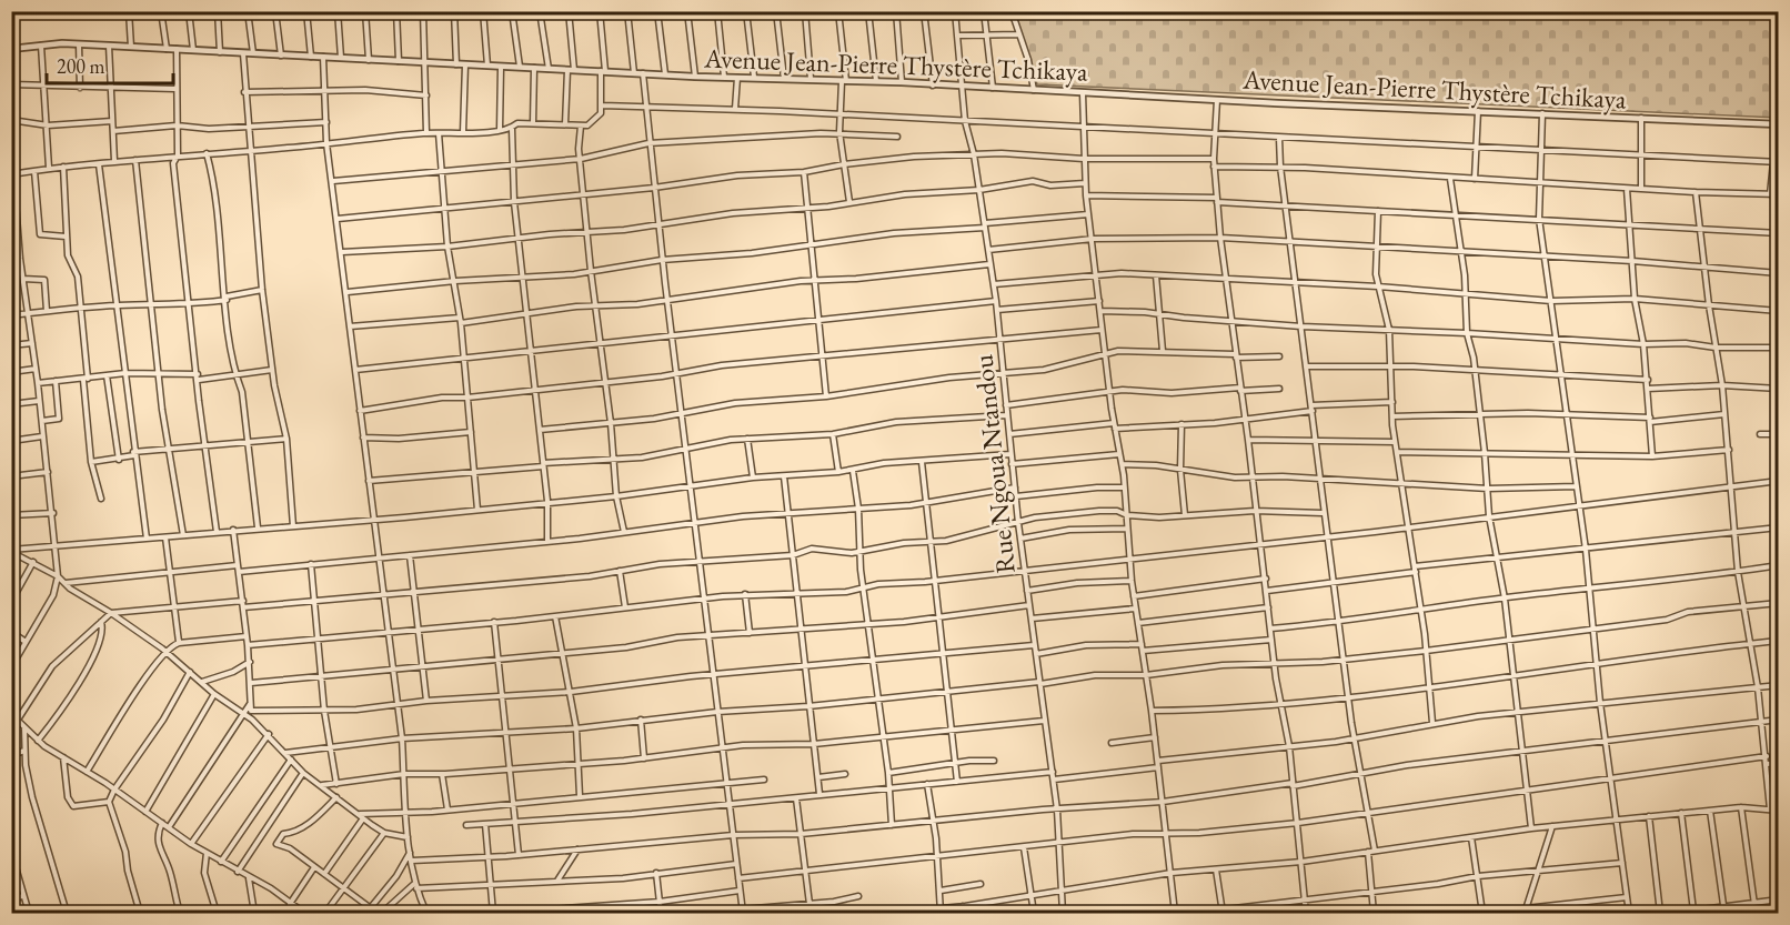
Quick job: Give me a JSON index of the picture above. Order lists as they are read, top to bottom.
{
  "streets": {
    "street": ["Avenue Jean-Pierre Thystère Tchikaya", "Rue Ngoua Ntandou"]
  },
  "crossings": [
    ["Avenue Jean-Pierre Thystère Tchikaya", "Rue Ngoua Ntandou"]
  ],
  "scale_bar": "200 m"
}
